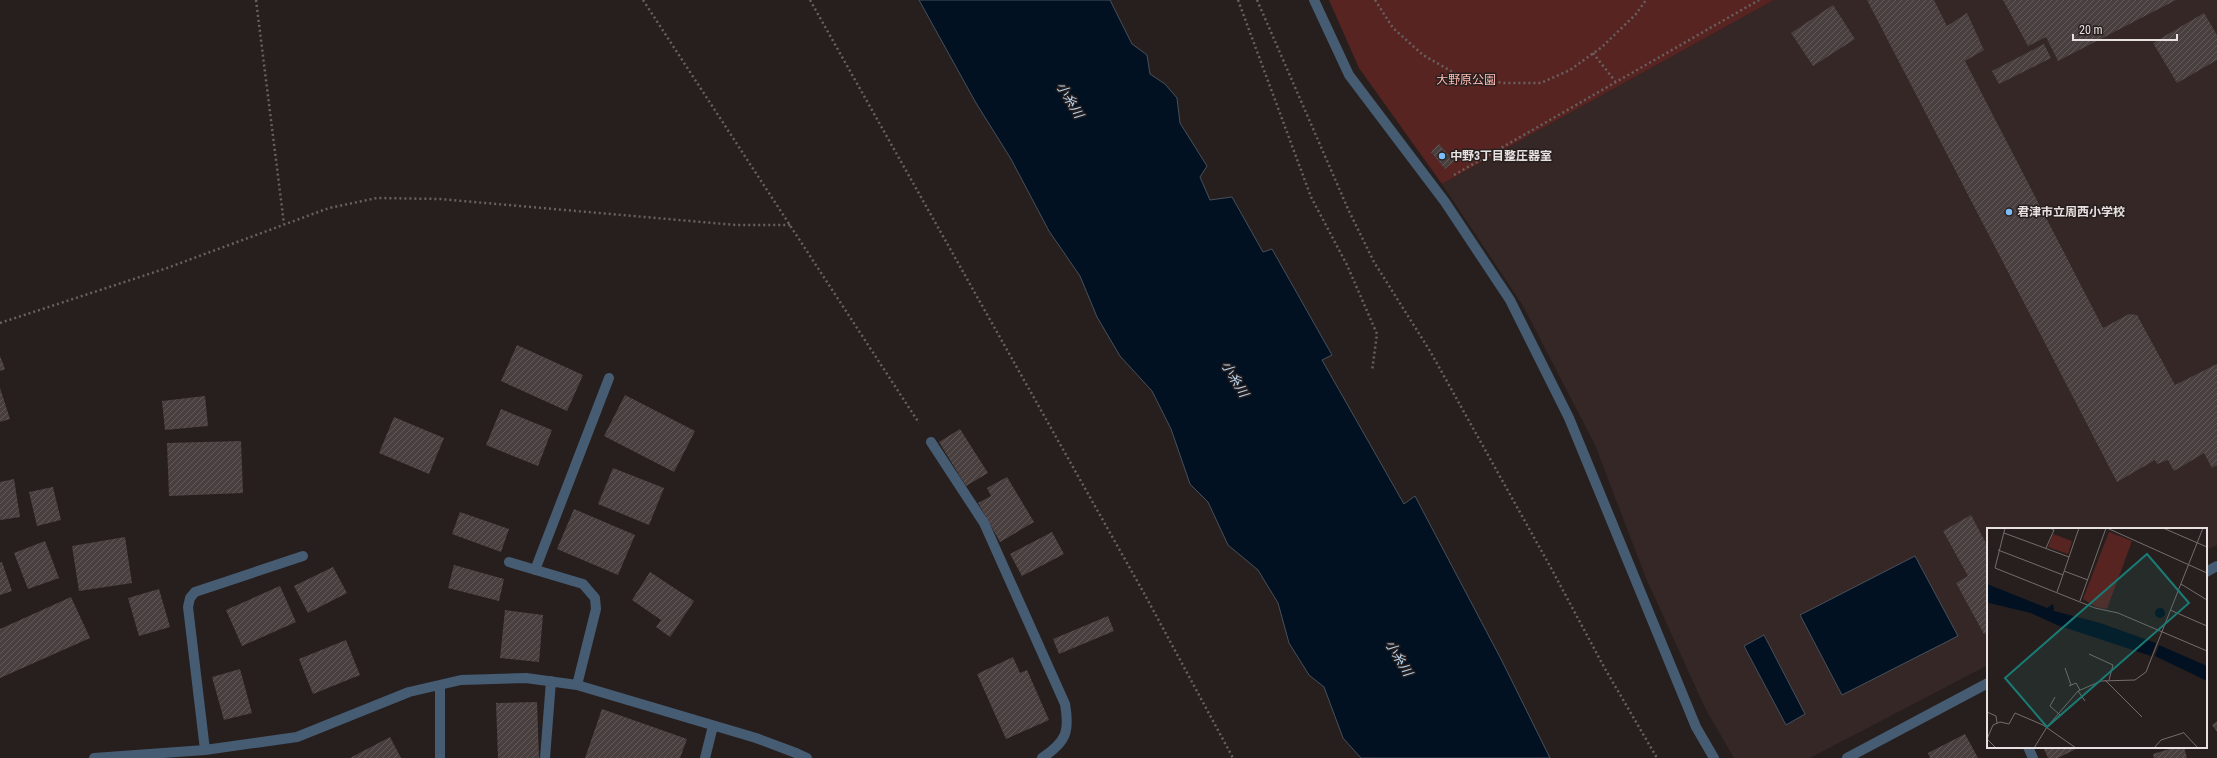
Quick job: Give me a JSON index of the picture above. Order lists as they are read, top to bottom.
{
  "water": ["小糸川"],
  "parks": ["大野原公園"],
  "places": ["中野3丁目整圧器室", "君津市立周西小学校"],
  "scale_bar": "20 m"
}
